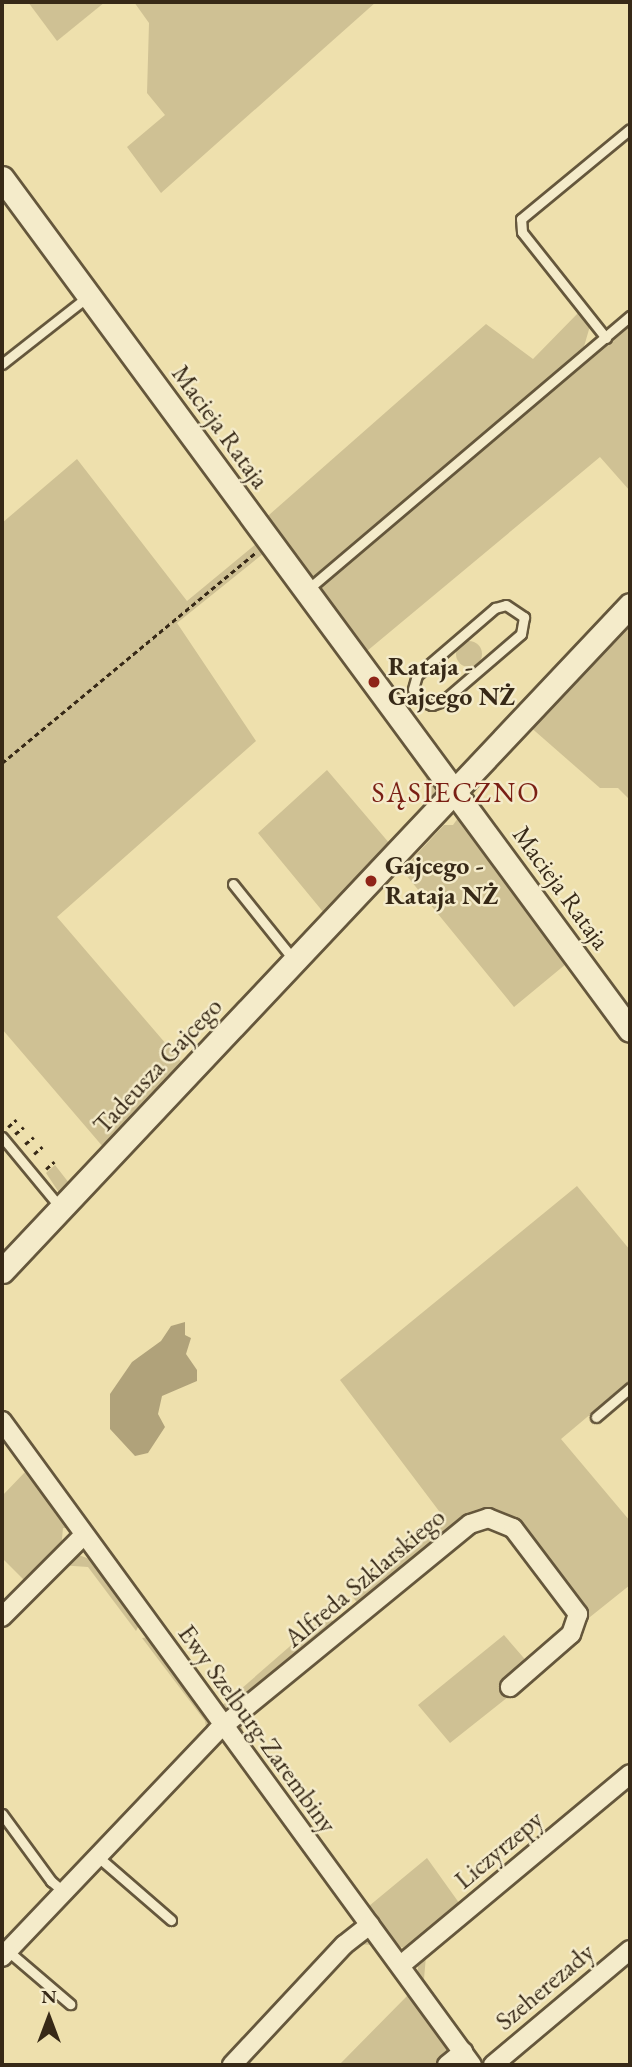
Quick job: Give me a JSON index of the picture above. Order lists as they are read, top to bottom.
{
  "streets": {
    "street": [
      "Macieja Rataja",
      "Tadeusza Gajcego",
      "Alfreda Szklarskiego",
      "Ewy Szelburg-Zarembiny",
      "Liczyrzepy",
      "Szeherezady"
    ]
  },
  "crossings": [
    ["Macieja Rataja", "Tadeusza Gajcego"],
    ["Alfreda Szklarskiego", "Ewy Szelburg-Zarembiny"],
    ["Ewy Szelburg-Zarembiny", "Liczyrzepy"]
  ],
  "districts": ["SĄSIECZNO"],
  "places": ["Rataja - Gajcego NŻ", "Gajcego - Rataja NŻ"],
  "north": "top"
}
